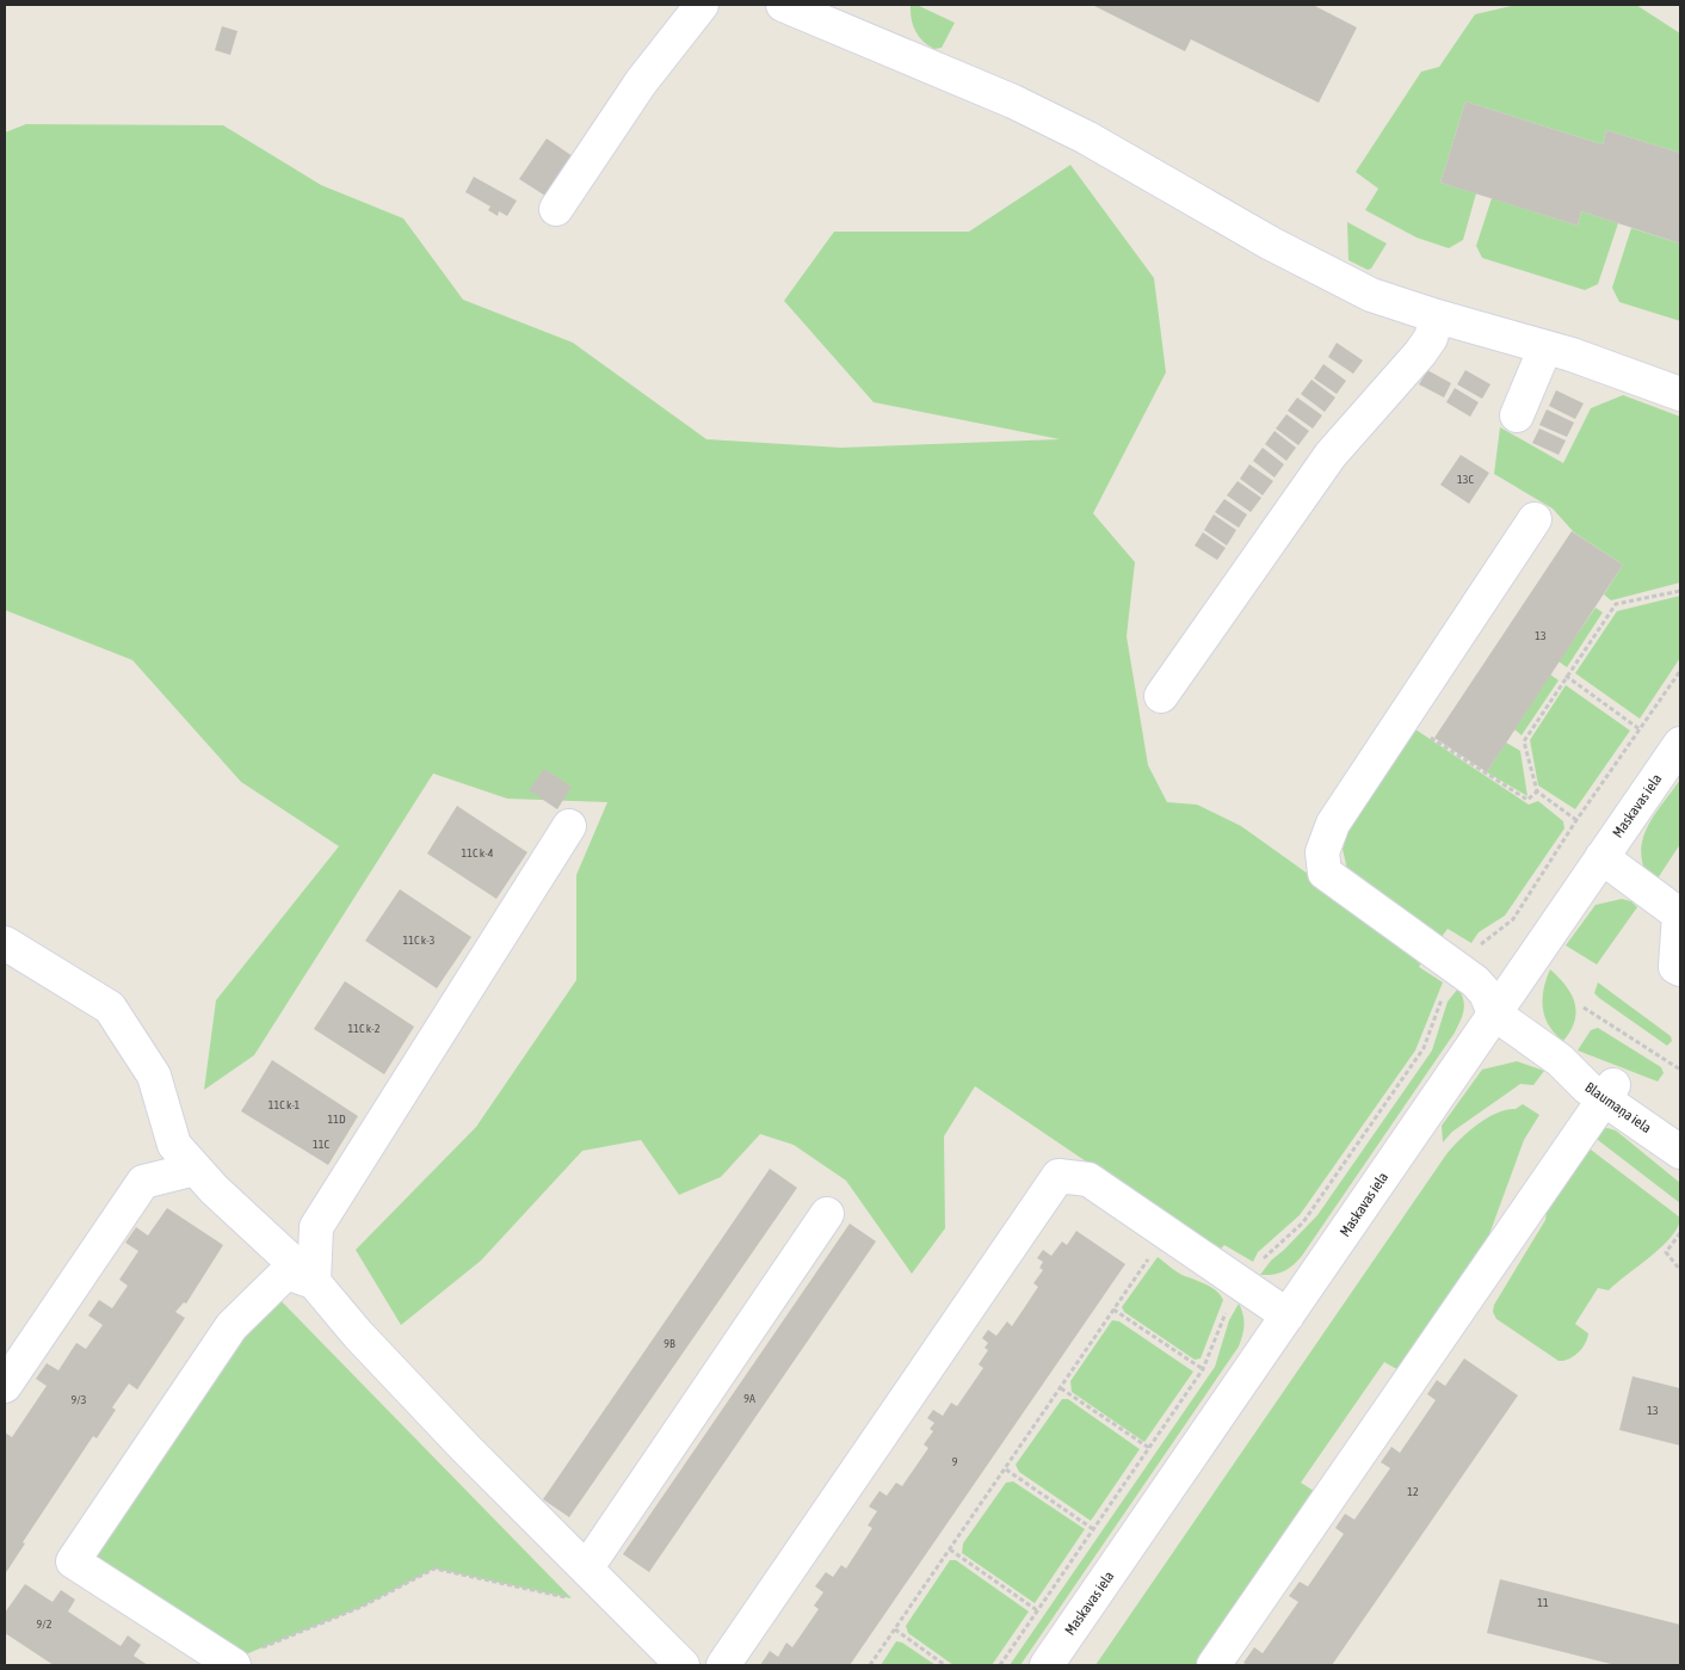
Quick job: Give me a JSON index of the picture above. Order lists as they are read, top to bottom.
{
  "streets": {
    "street": ["Maskavas iela", "Blaumaņa iela"]
  },
  "crossings": [
    ["Maskavas iela", "Blaumaņa iela"]
  ],
  "house_numbers": [
    "13C",
    "13",
    "11C k-4",
    "11C k-3",
    "11C k-2",
    "11C k-1",
    "11D",
    "11C",
    "9B",
    "9A",
    "9/3",
    "13",
    "9",
    "12",
    "11",
    "9/2"
  ]
}
